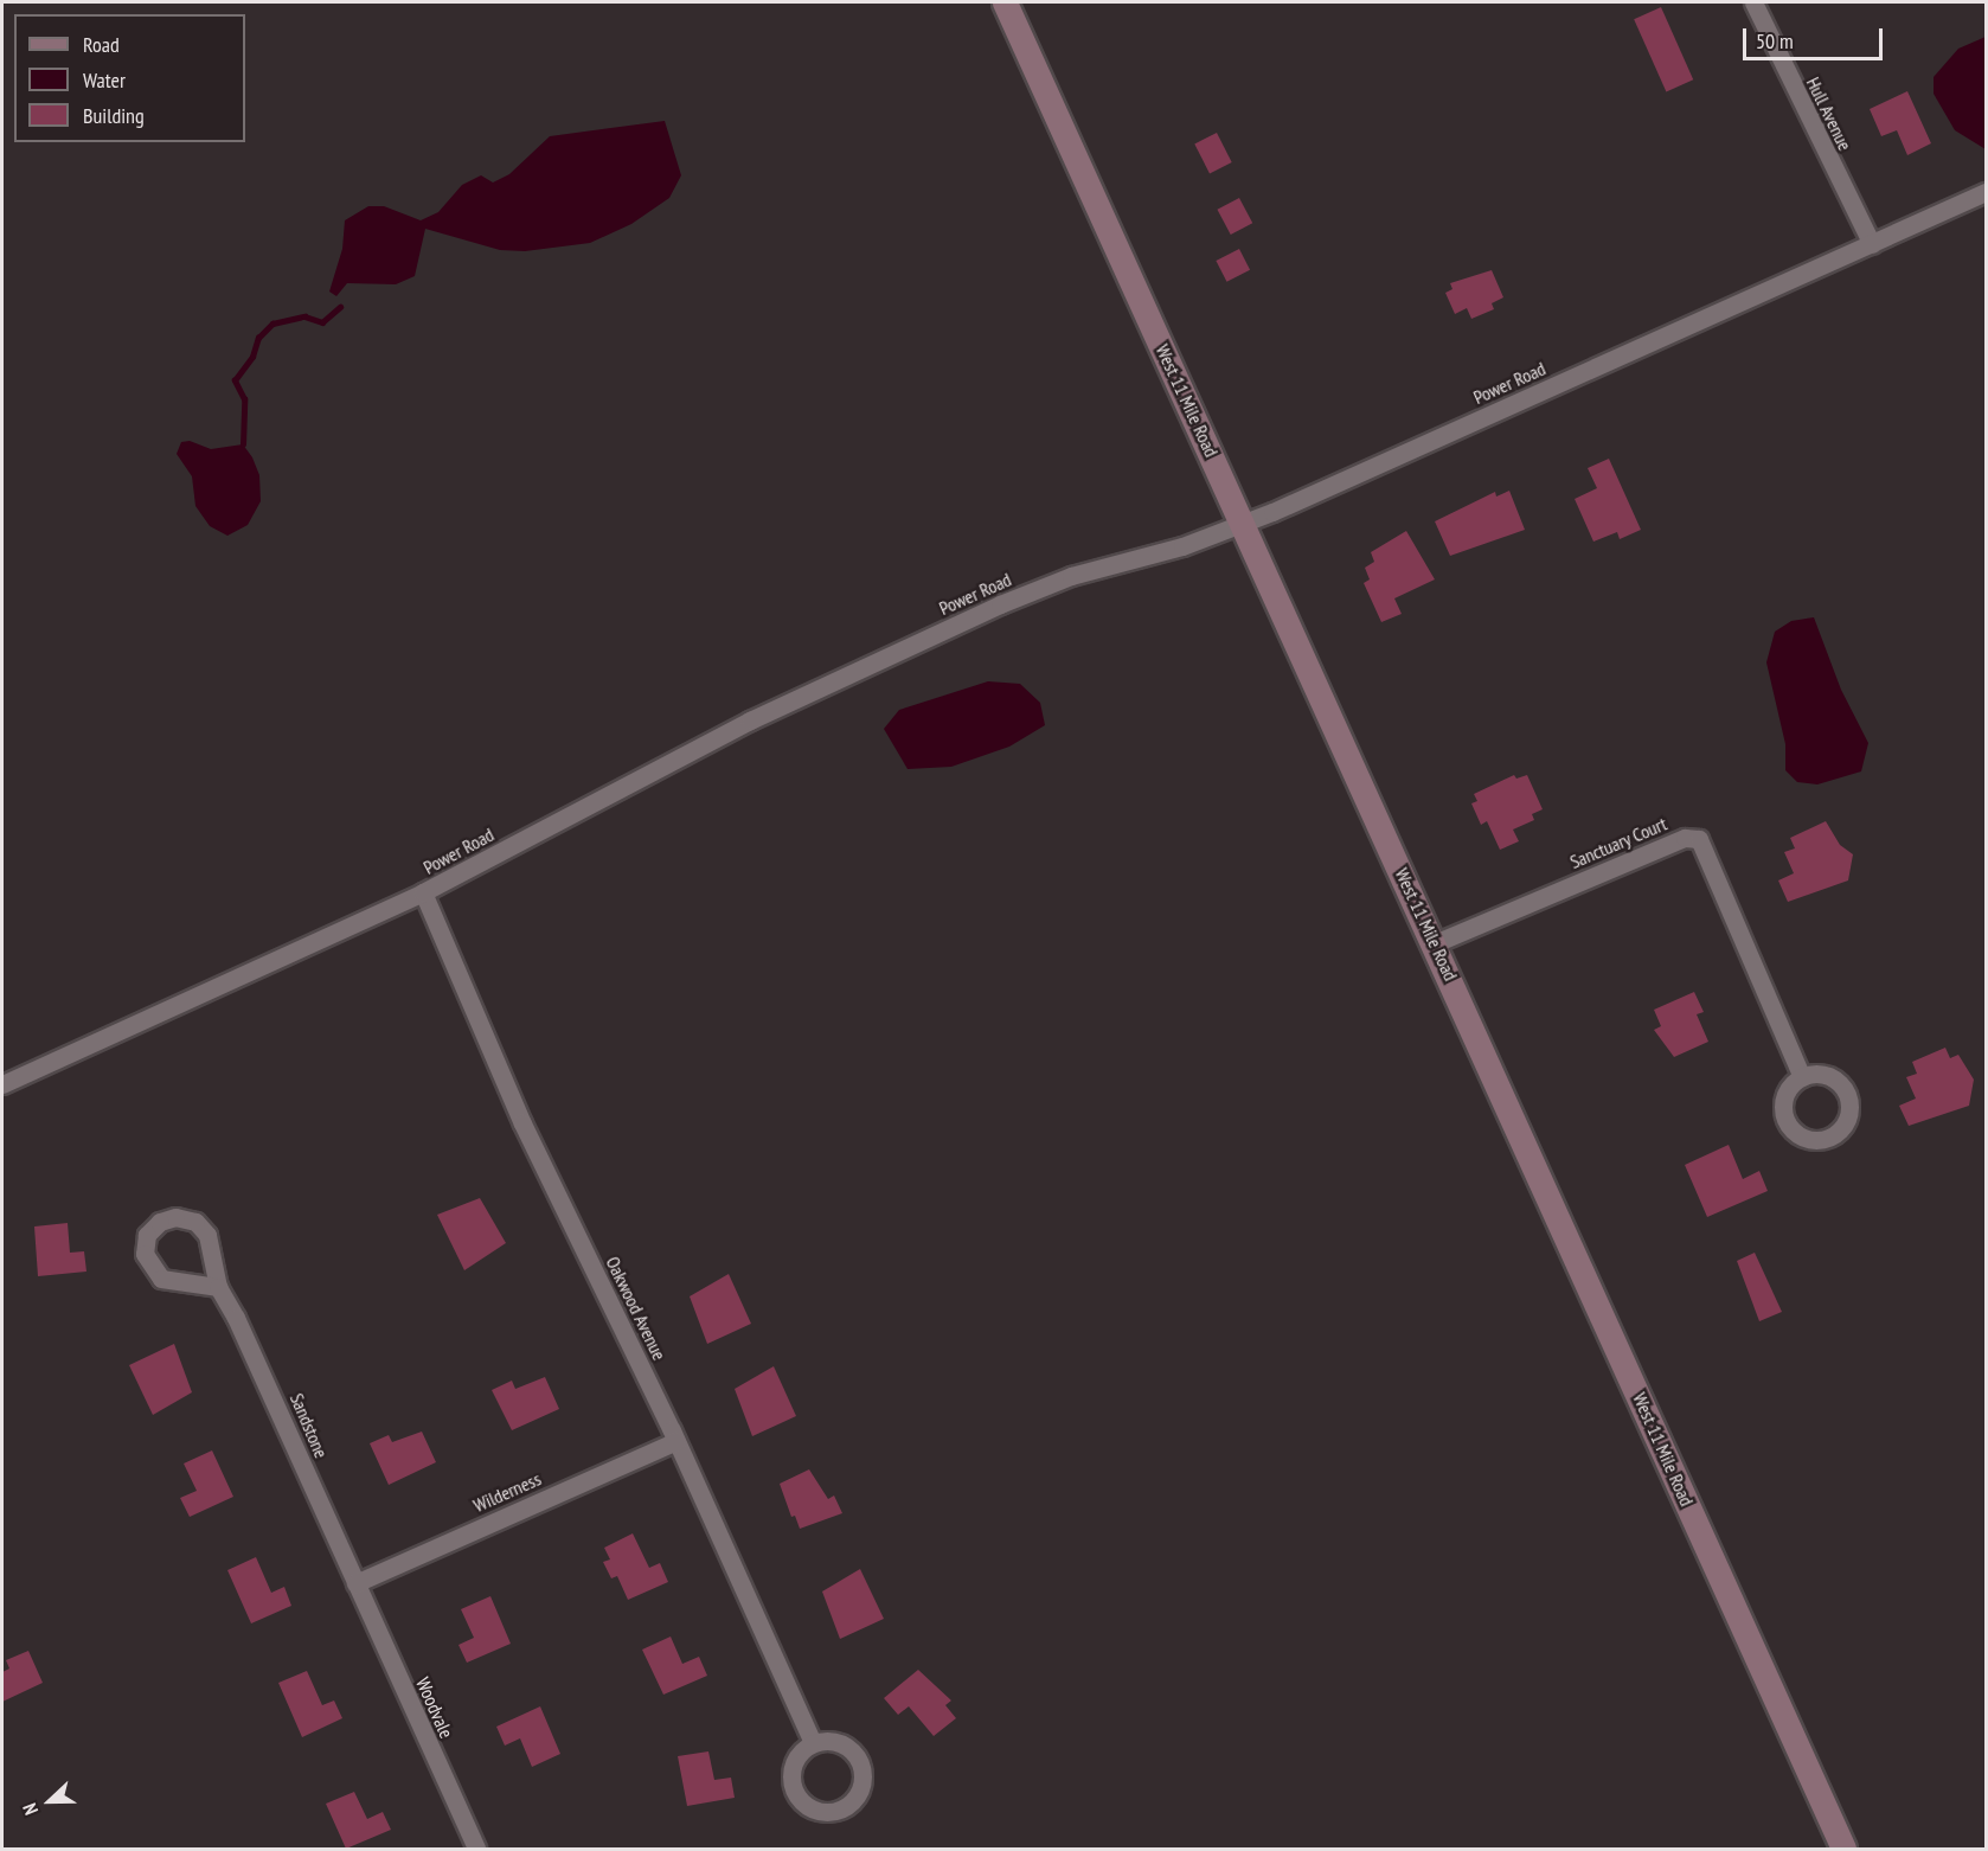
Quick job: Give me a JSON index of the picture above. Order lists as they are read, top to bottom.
{
  "streets": {
    "street": [
      "Hull Avenue",
      "Power Road",
      "West 11 Mile Road",
      "Sanctuary Court",
      "Oakwood Avenue",
      "Sandstone",
      "Wilderness",
      "Woodvale"
    ]
  },
  "crossings": [
    ["Hull Avenue", "Power Road"],
    ["Power Road", "West 11 Mile Road"],
    ["Power Road", "Oakwood Avenue"],
    ["West 11 Mile Road", "Sanctuary Court"],
    ["Oakwood Avenue", "Wilderness"],
    ["Sandstone", "Wilderness"],
    ["Sandstone", "Woodvale"],
    ["Wilderness", "Woodvale"]
  ],
  "legend": ["Road", "Water", "Building"],
  "scale_bar": "50 m",
  "north": "left"
}
